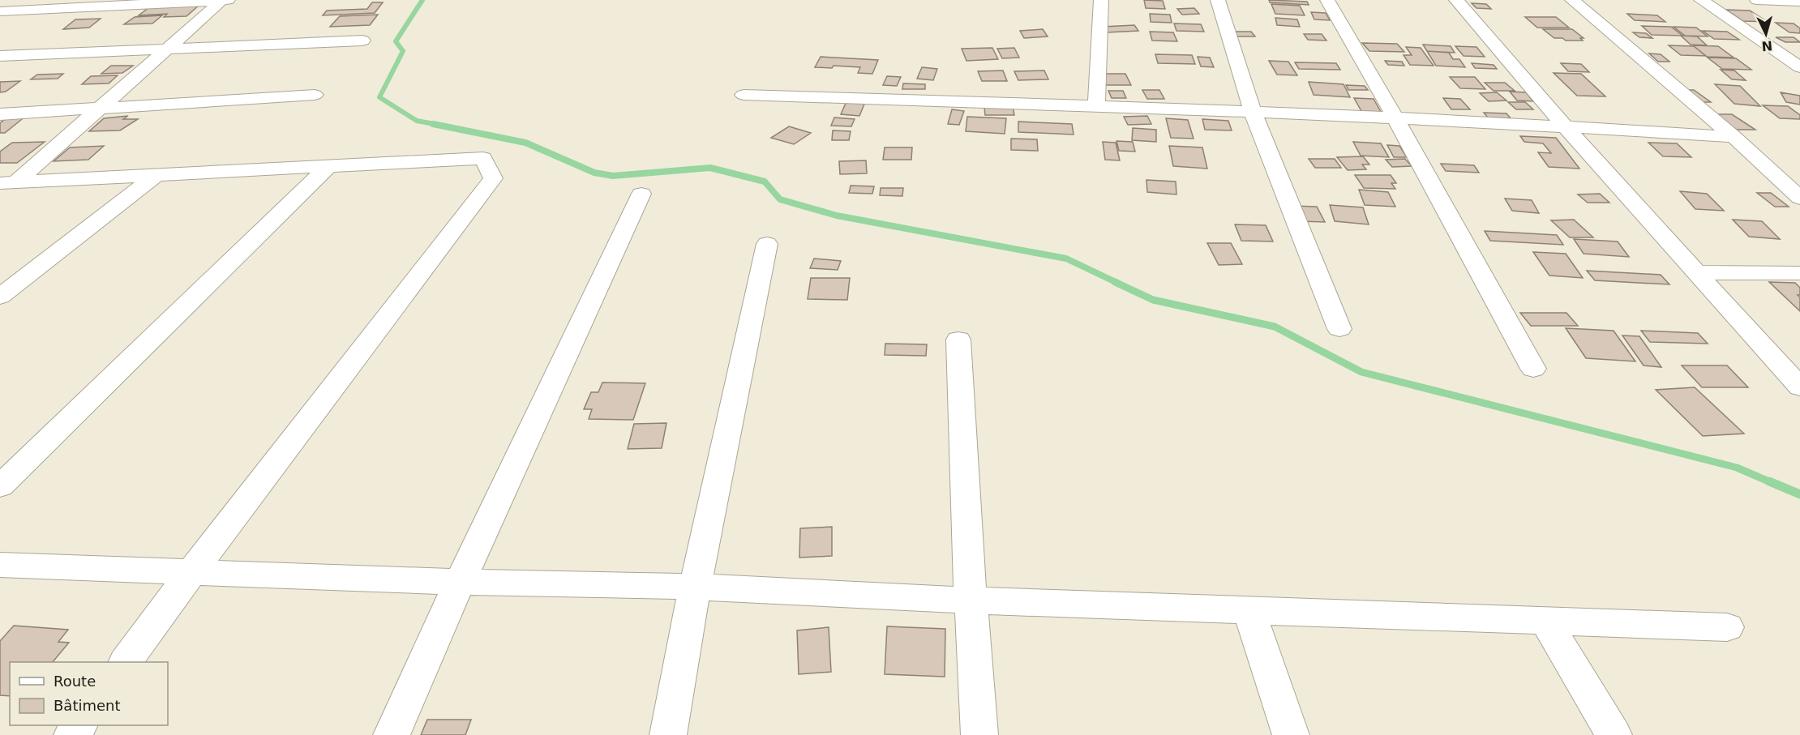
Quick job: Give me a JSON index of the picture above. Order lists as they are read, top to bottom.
{
  "legend": ["Route", "Bâtiment"],
  "north": "bottom"
}
